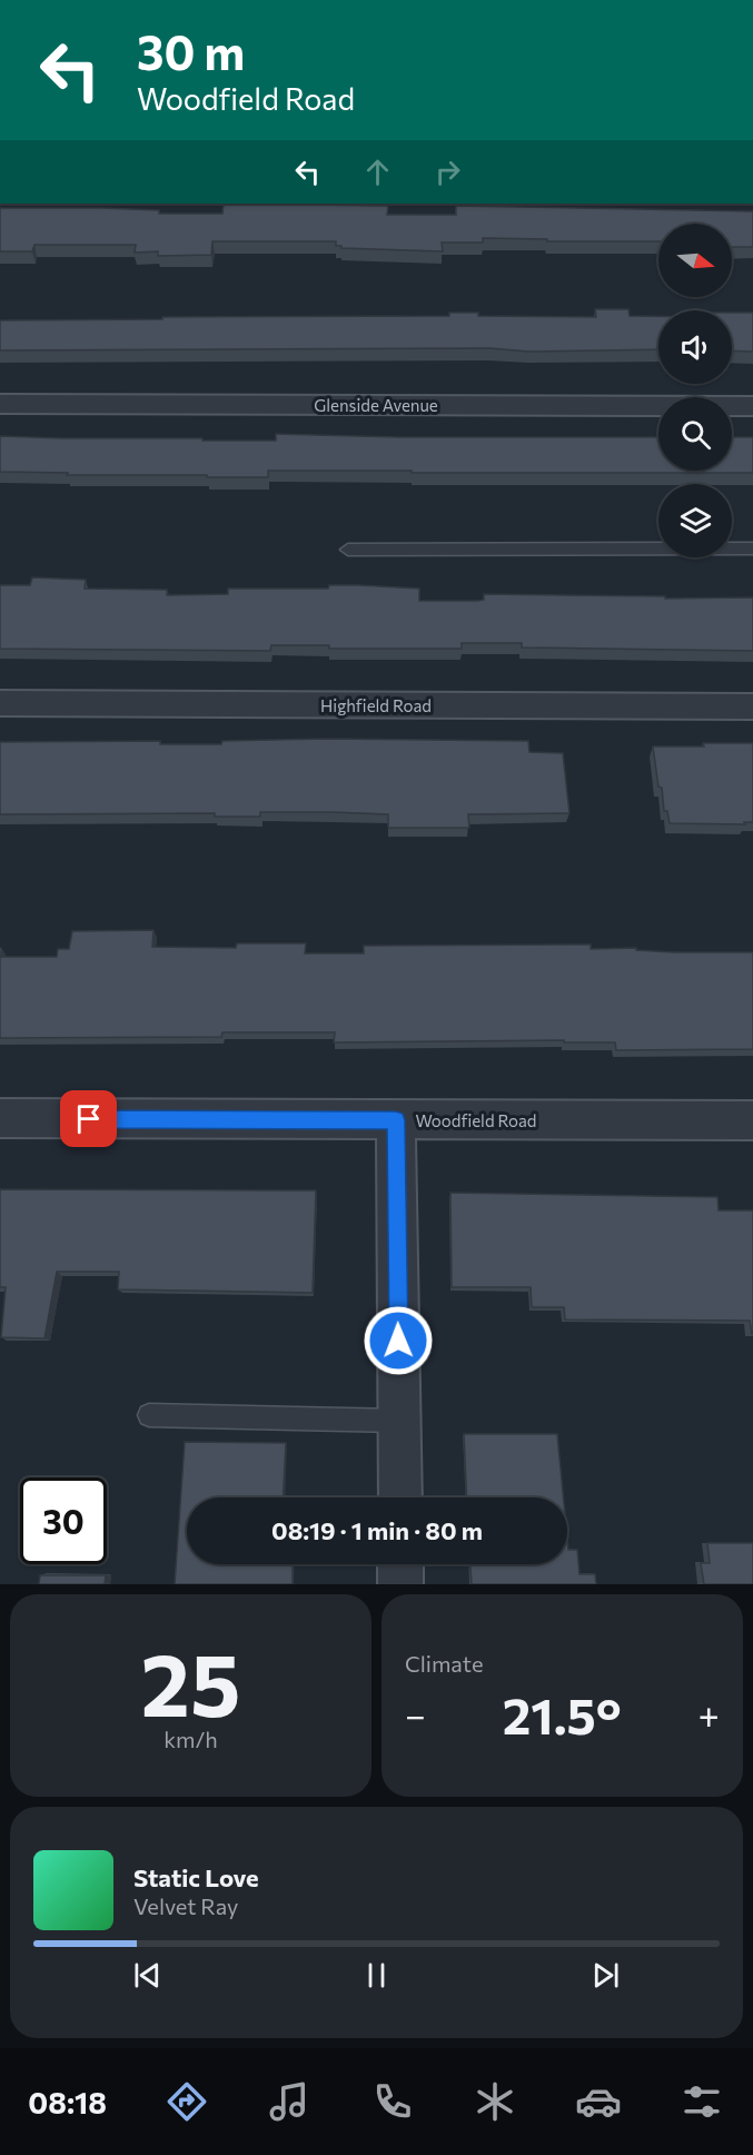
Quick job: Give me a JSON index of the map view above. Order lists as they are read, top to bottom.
{
  "streets": {
    "street": ["Glenside Avenue", "Highfield Road", "Woodfield Road"]
  },
  "north": "right",
  "page": {
    "turn": ["30 m", "Woodfield Road"],
    "limit": "30",
    "trip": "08:19 · 1 min · 80 m",
    "tile": [
      ["25", "km/h"],
      "Climate"
    ],
    "heat": ["−", "21.5°", "+"],
    "song": ["Static Love", "Velvet Ray"],
    "tabs": "08:18"
  }
}
